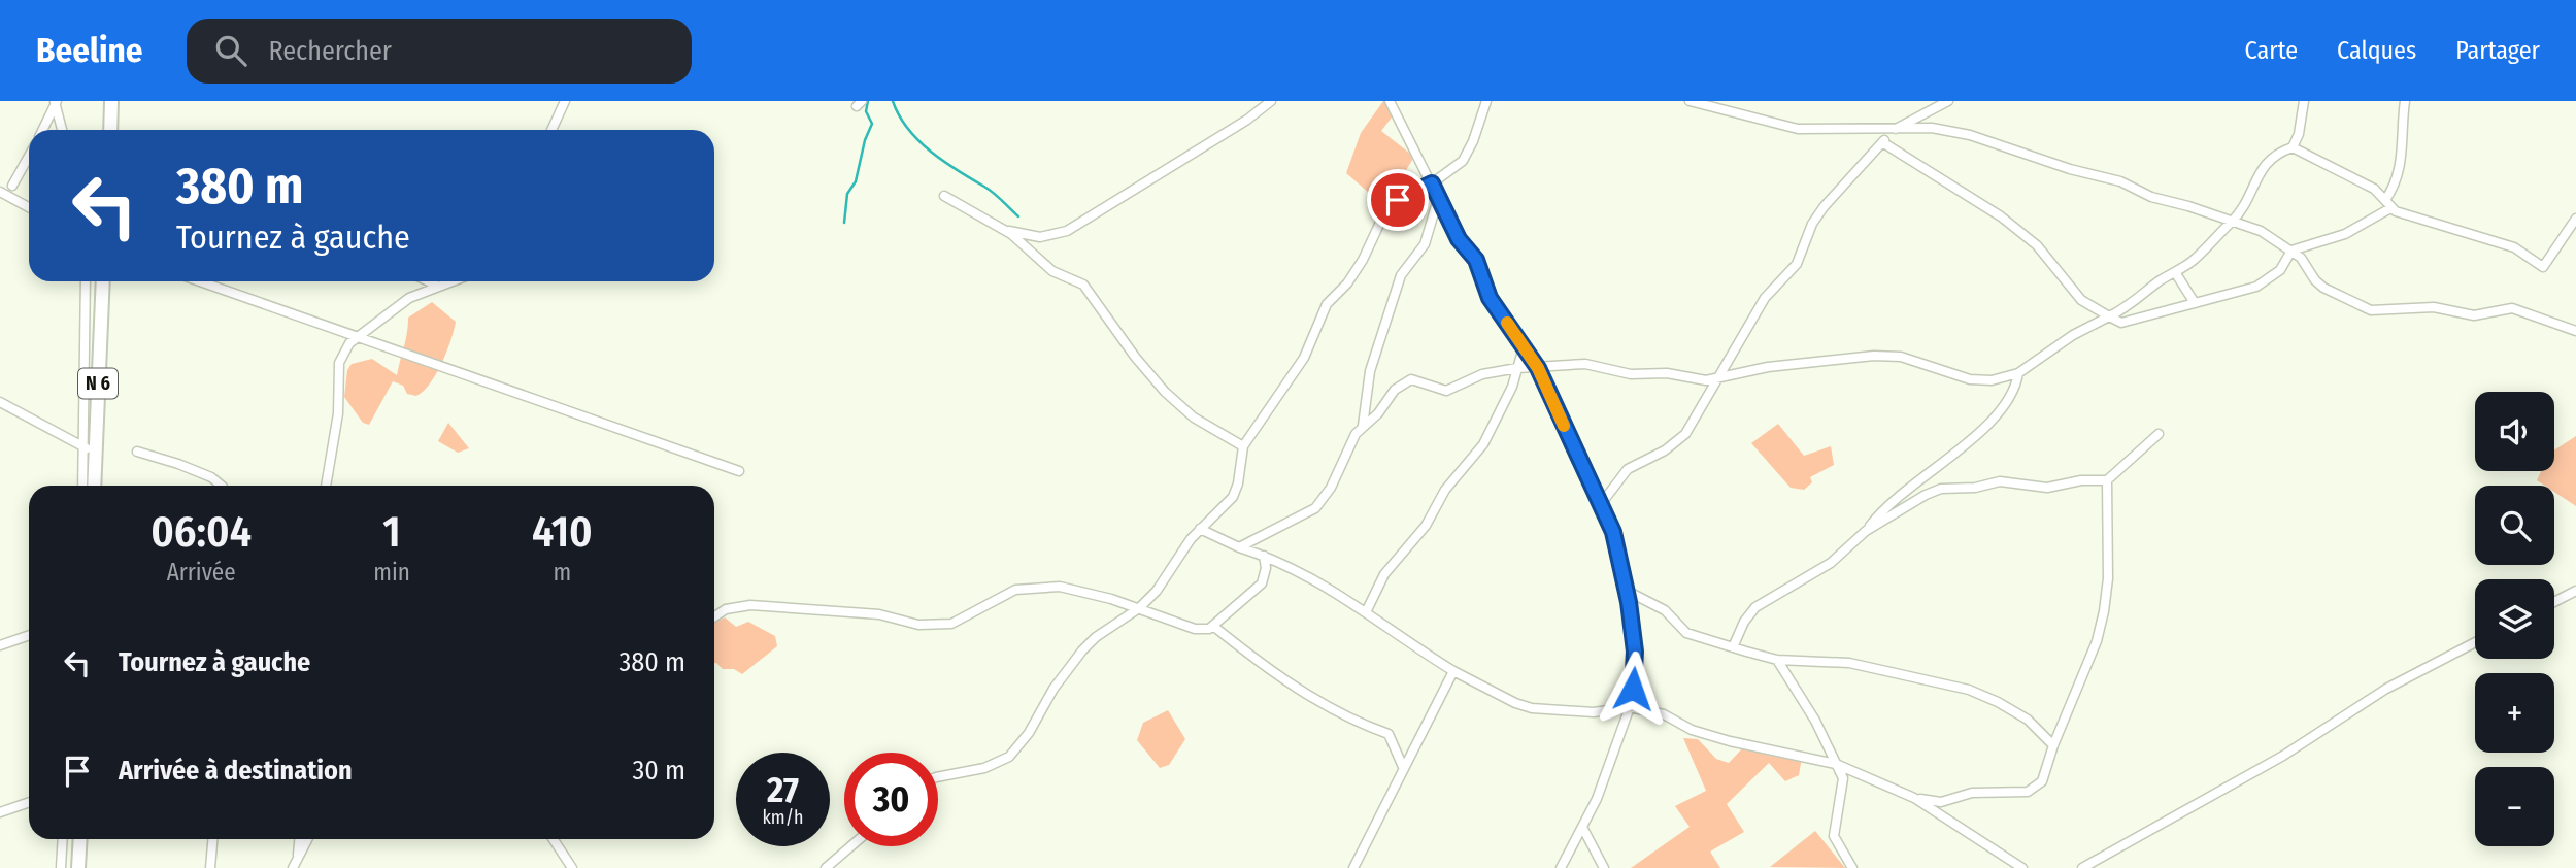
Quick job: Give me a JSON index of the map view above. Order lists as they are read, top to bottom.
{
  "streets": {
    "main road": ["N 6"]
  },
  "page": {
    "header": "Beeline",
    "search": "Rechercher",
    "nav": ["Carte", "Calques", "Partager"],
    "turn": ["380 m", "Tournez à gauche"],
    "map_buttons": ["+", "−"],
    "eta": [
      "06:04",
      "Arrivée",
      "1",
      "min",
      "410",
      "m"
    ],
    "list": [
      {
        "name": "Tournez à gauche",
        "value": "380 m"
      },
      {
        "name": "Arrivée à destination",
        "value": "30 m"
      }
    ],
    "speed": "27 km/h",
    "limit": "30"
  }
}
